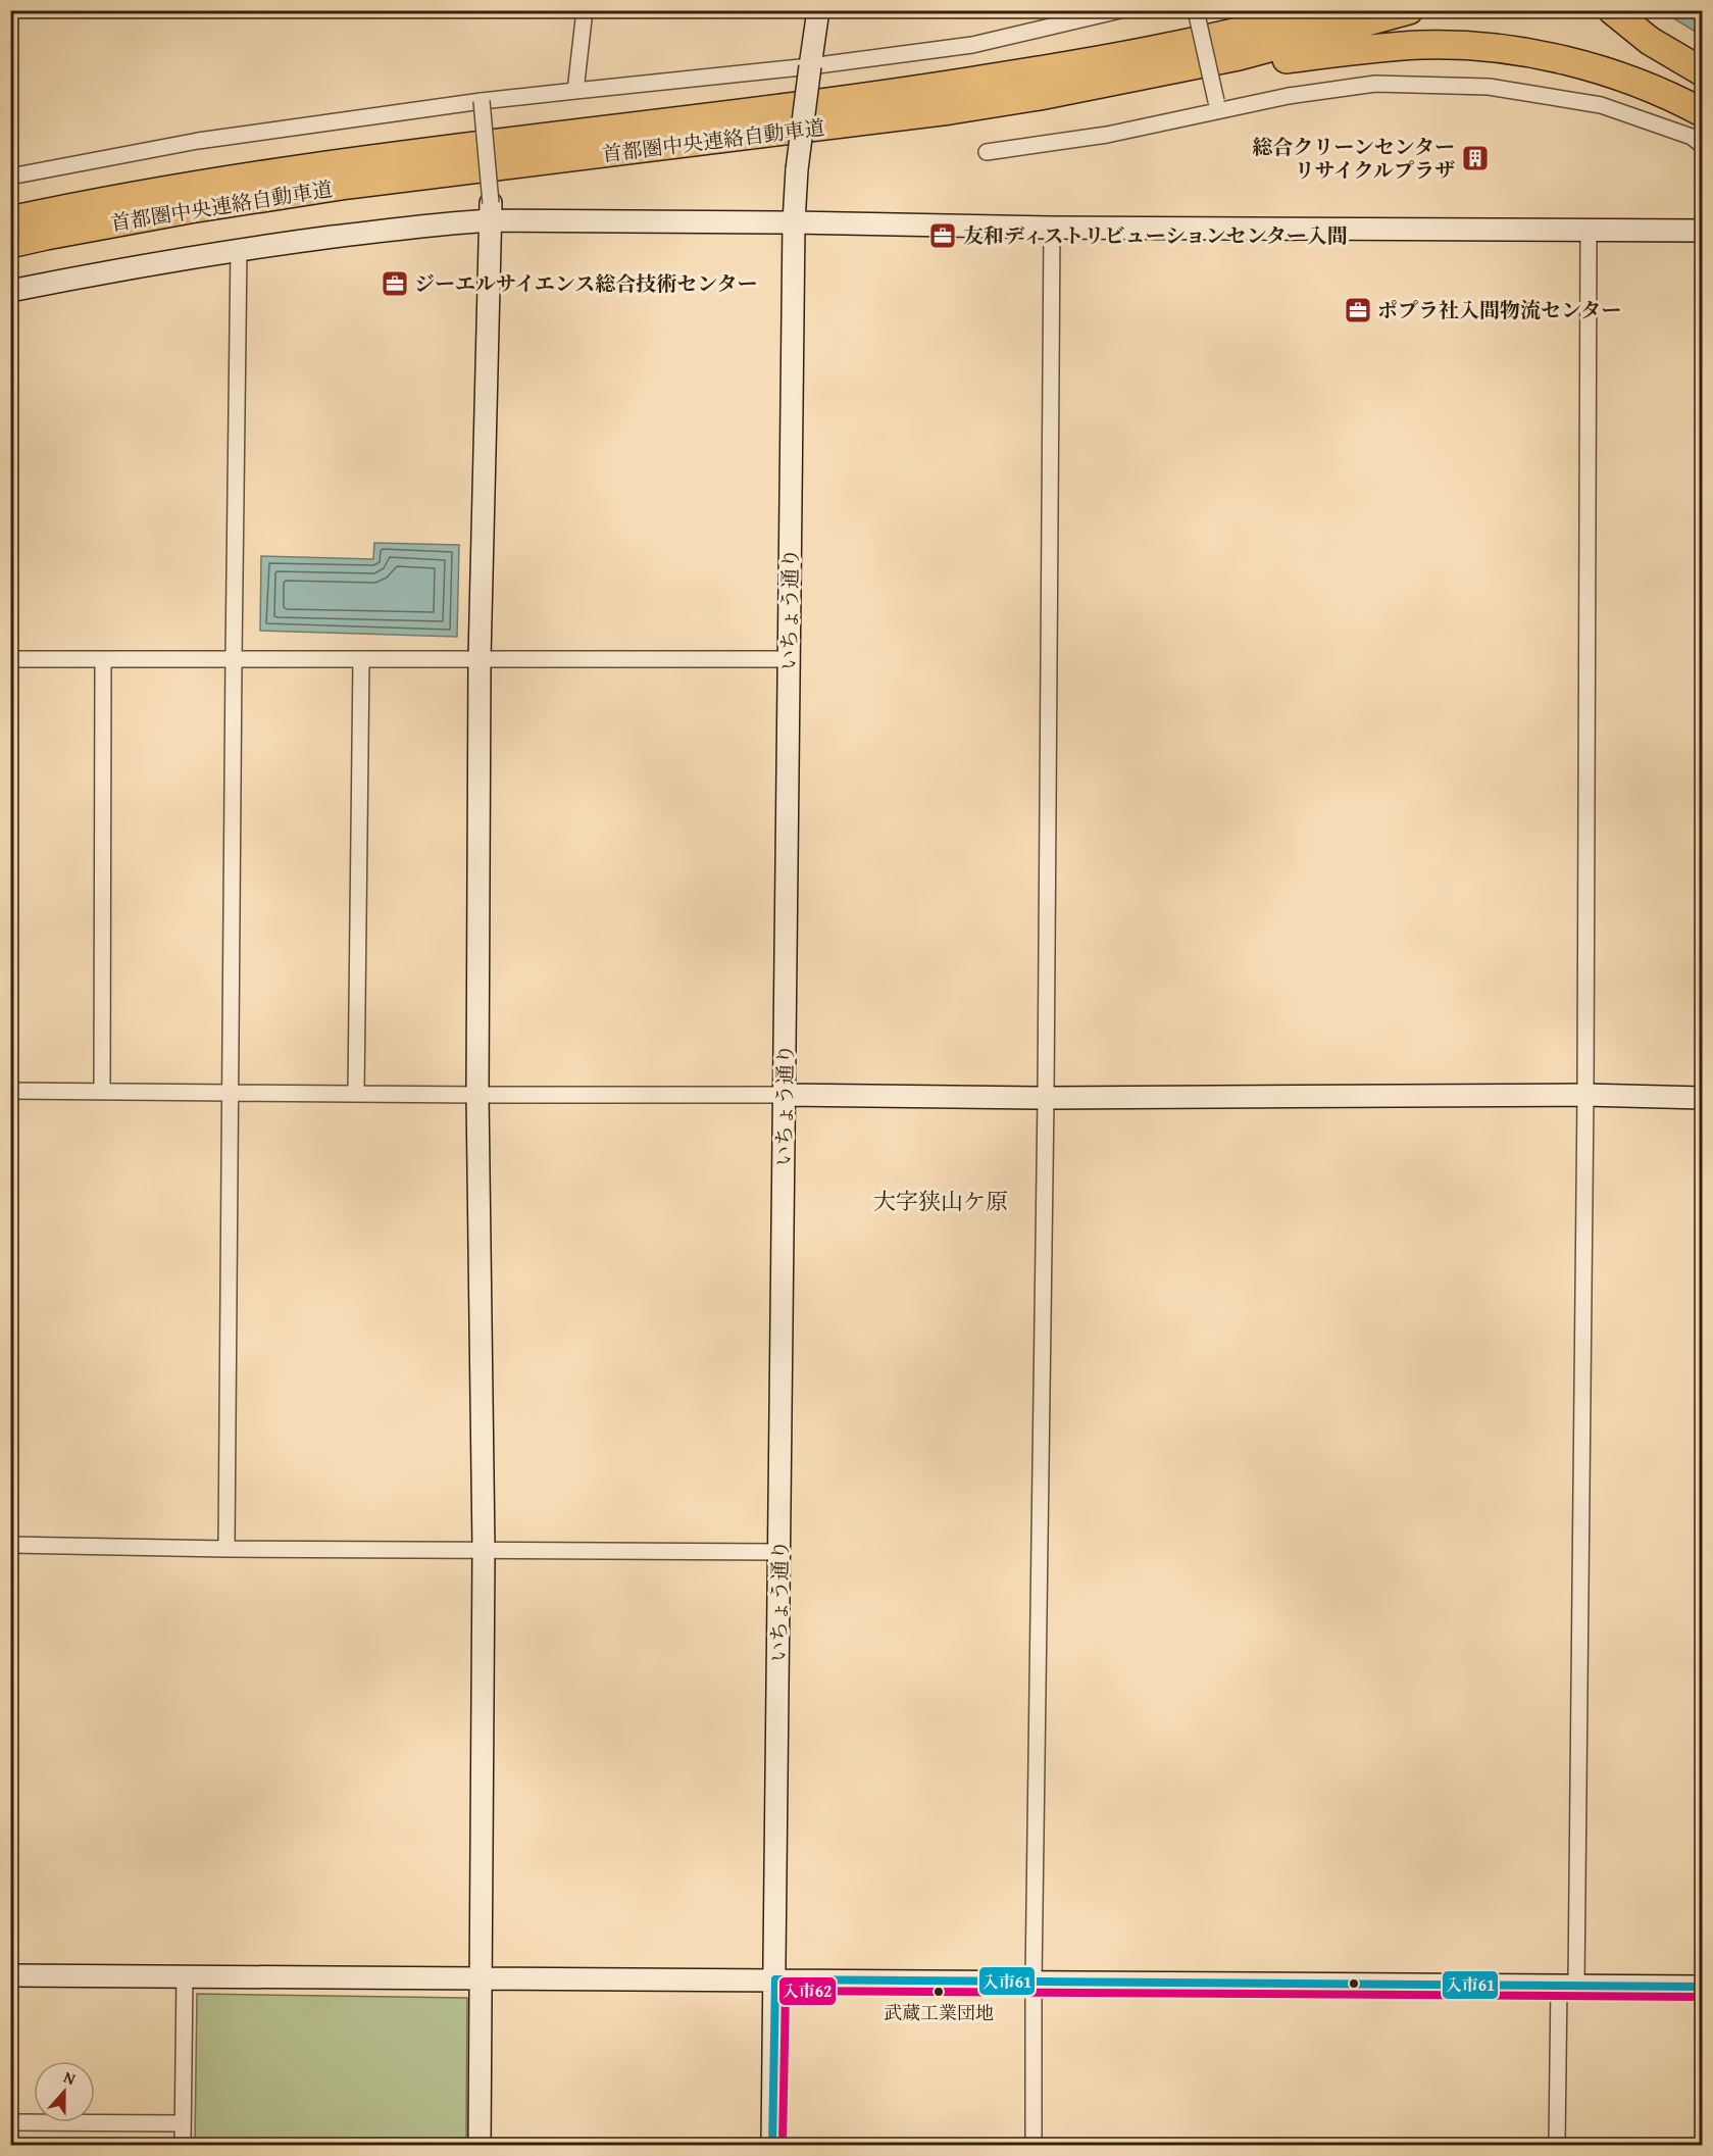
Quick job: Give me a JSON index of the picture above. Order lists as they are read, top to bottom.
{
  "streets": {
    "highway": ["首都圏中央連絡自動車道"],
    "street": ["いちょう通り"]
  },
  "districts": ["大字狭山ケ原"],
  "places": {
    "building": ["総合クリーンセンター リサイクルプラザ"],
    "office": ["友和ディストリビューションセンター入間", "ジーエルサイエンス総合技術センター", "ポプラ社入間物流センター"],
    "other": ["武蔵工業団地"]
  },
  "lines": ["transit line 入市61", "transit line 入市62"],
  "north": "top"
}
